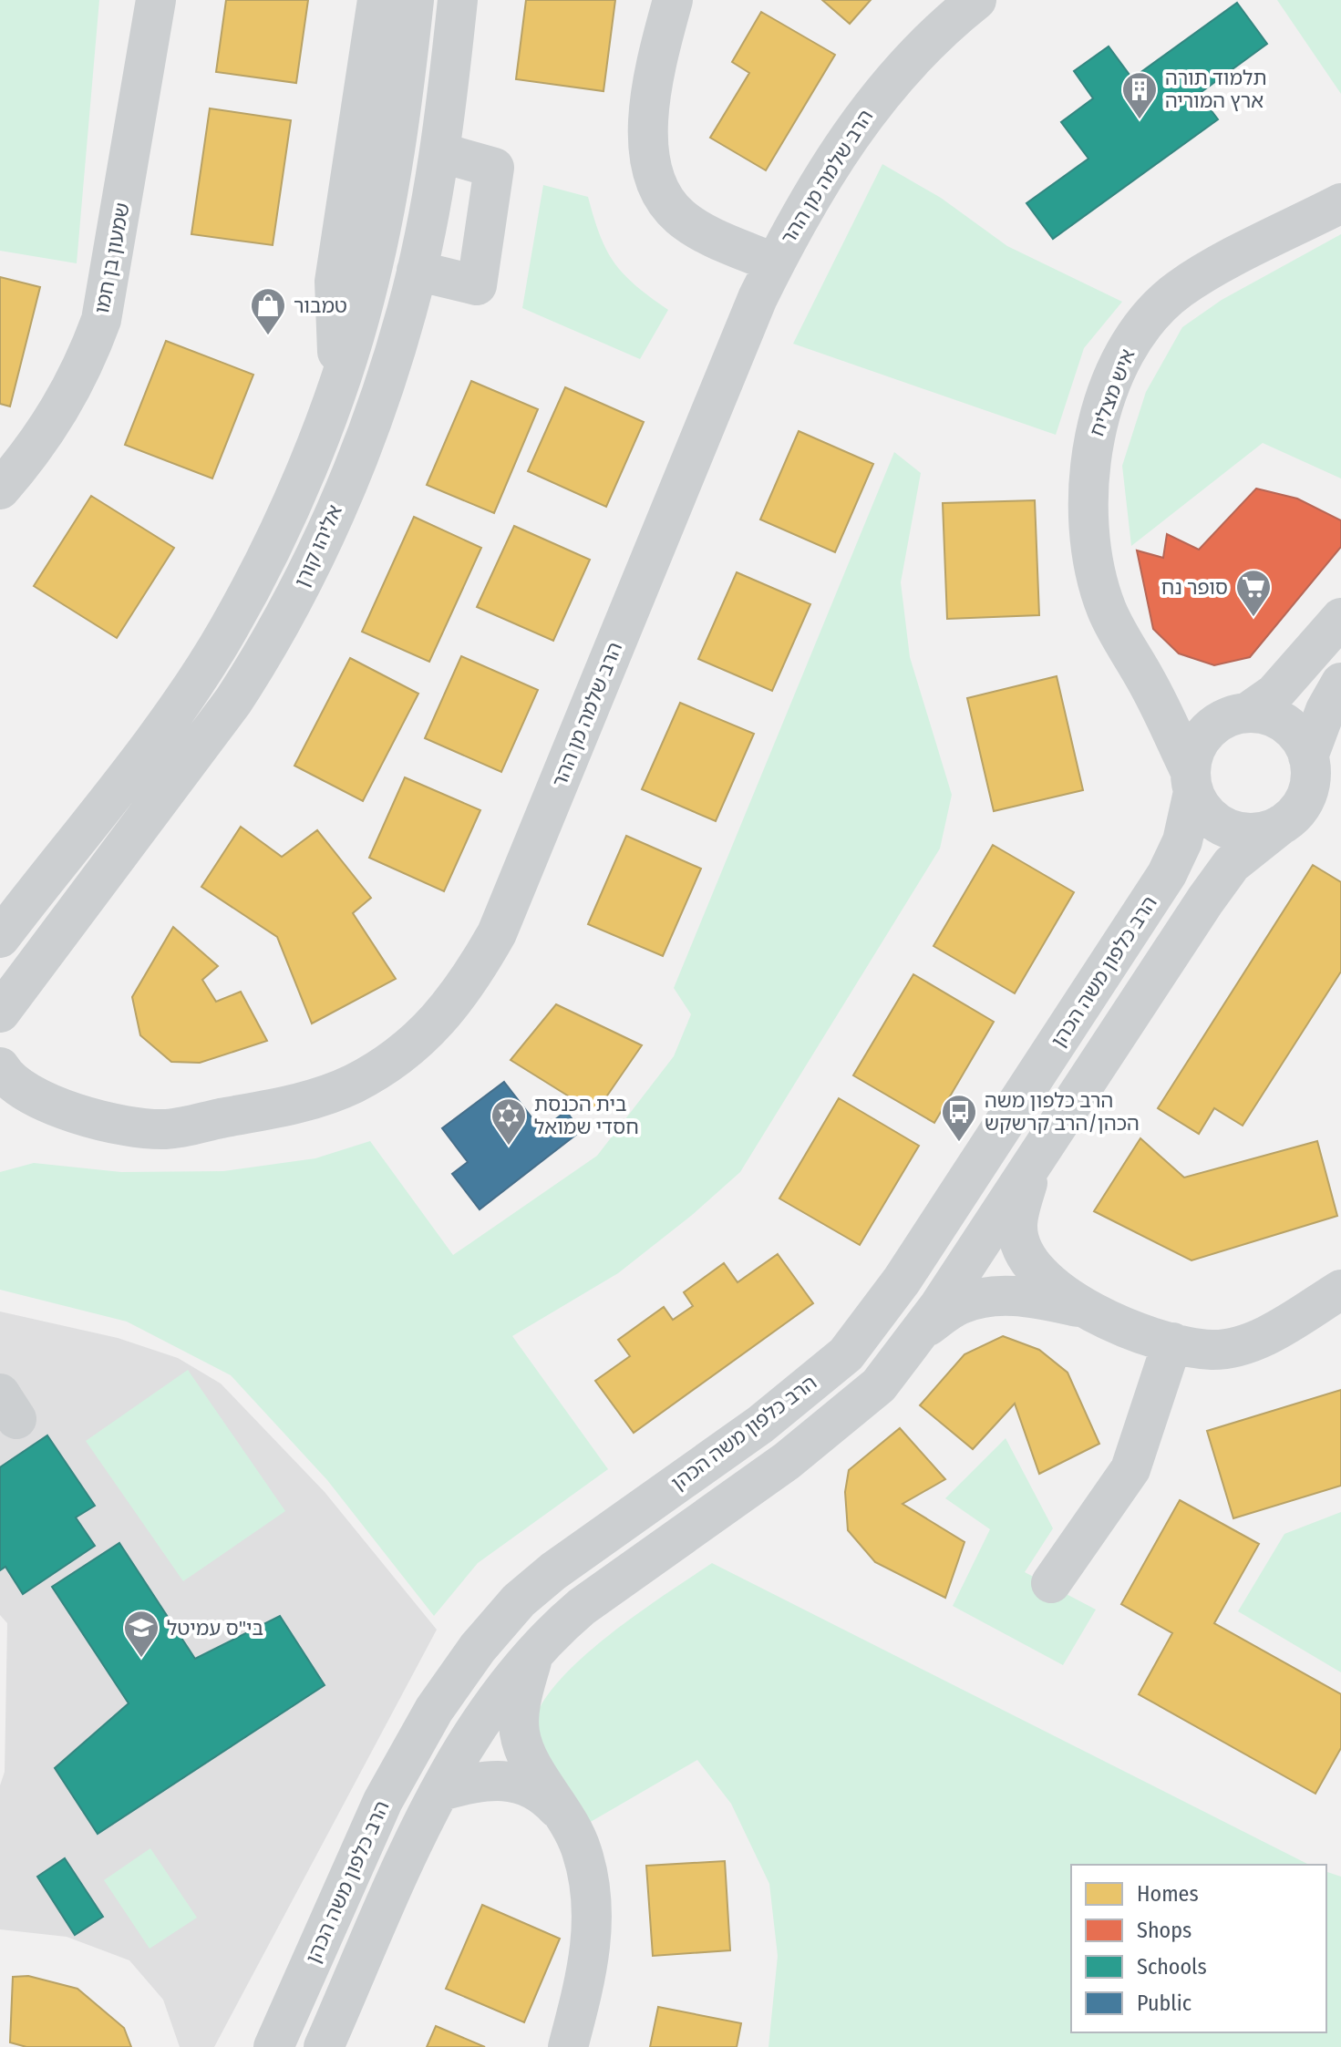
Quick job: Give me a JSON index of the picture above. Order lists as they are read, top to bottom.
{
  "streets": {
    "street": [
      "הרב שלמה מן ההר",
      "שמעון בן חמו",
      "איש מצליח",
      "אליהו קורן",
      "הרב כלפון משה הכהן"
    ]
  },
  "crossings": [
    ["איש מצליח", "הרב כלפון משה הכהן"]
  ],
  "places": {
    "building": ["תלמוד תורה ארץ המוריה"],
    "shop": ["טמבור"],
    "supermarket": ["סופר נח"],
    "bus stop": ["הרב כלפון משה הכהן/הרב קרשקש"],
    "synagogue": ["בית הכנסת חסדי שמואל"],
    "school or university": ["בי\"ס עמיטל"]
  },
  "legend": [
    "Homes",
    "Shops",
    "Schools",
    "Public"
  ]
}
